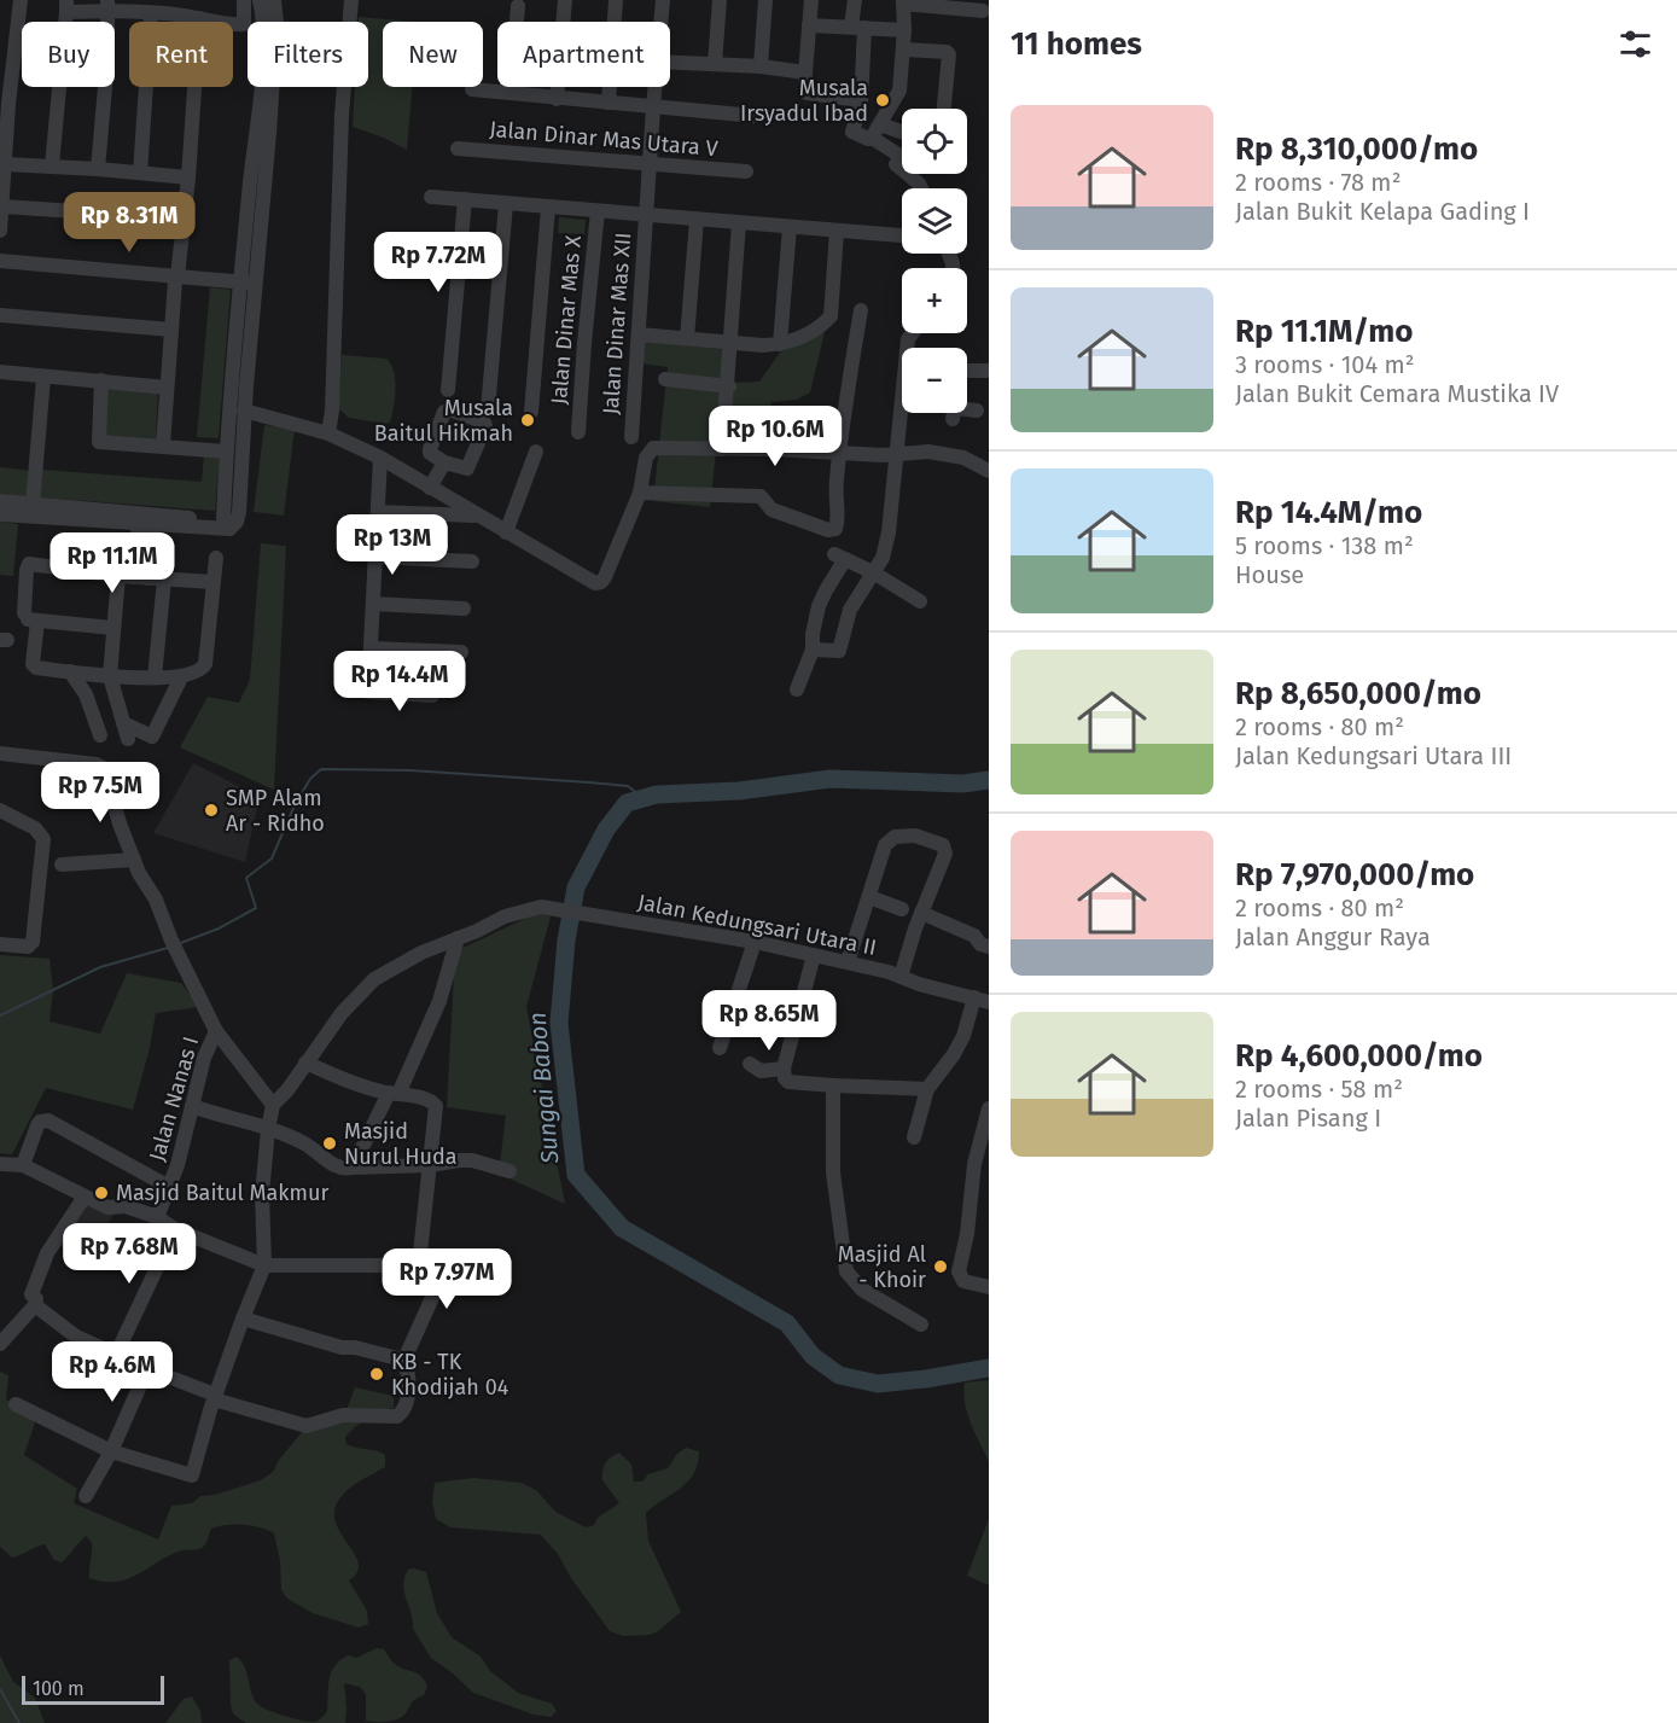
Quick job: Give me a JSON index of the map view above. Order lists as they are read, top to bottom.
{
  "streets": {
    "street": [
      "Jalan Dinar Mas Utara V",
      "Jalan Dinar Mas X",
      "Jalan Dinar Mas XII",
      "Jalan Kedungsari Utara II",
      "Jalan Nanas I"
    ]
  },
  "crossings": [
    ["Jalan Dinar Mas Utara V", "Jalan Dinar Mas XII"]
  ],
  "water": ["Sungai Babon"],
  "places": [
    "Musala Irsyadul Ibad",
    "Musala Baitul Hikmah",
    "SMP Alam Ar - Ridho",
    "Masjid Nurul Huda",
    "Masjid Baitul Makmur",
    "Masjid Al - Khoir",
    "KB - TK Khodijah 04"
  ],
  "scale_bar": "100 m",
  "page": {
    "heading": "11 homes",
    "chip": [
      "Buy",
      "Rent",
      "Filters",
      "New",
      "Apartment"
    ],
    "list": [
      {
        "name": "Rp 8,310,000/mo",
        "note": "2 rooms · 78 m² · Jalan Bukit Kelapa Gading I"
      },
      {
        "name": "Rp 11.1M/mo",
        "note": "3 rooms · 104 m² · Jalan Bukit Cemara Mustika IV"
      },
      {
        "name": "Rp 14.4M/mo",
        "note": "5 rooms · 138 m² · House"
      },
      {
        "name": "Rp 8,650,000/mo",
        "note": "2 rooms · 80 m² · Jalan Kedungsari Utara III"
      },
      {
        "name": "Rp 7,970,000/mo",
        "note": "2 rooms · 80 m² · Jalan Anggur Raya"
      },
      {
        "name": "Rp 4,600,000/mo",
        "note": "2 rooms · 58 m² · Jalan Pisang I"
      }
    ],
    "map_buttons": ["+", "−"],
    "price": [
      "Rp 8.31M",
      "Rp 7.72M",
      "Rp 10.6M",
      "Rp 13M",
      "Rp 11.1M",
      "Rp 14.4M",
      "Rp 7.5M",
      "Rp 8.65M",
      "Rp 7.68M",
      "Rp 7.97M",
      "Rp 4.6M"
    ],
    "scale": "100 m"
  }
}
